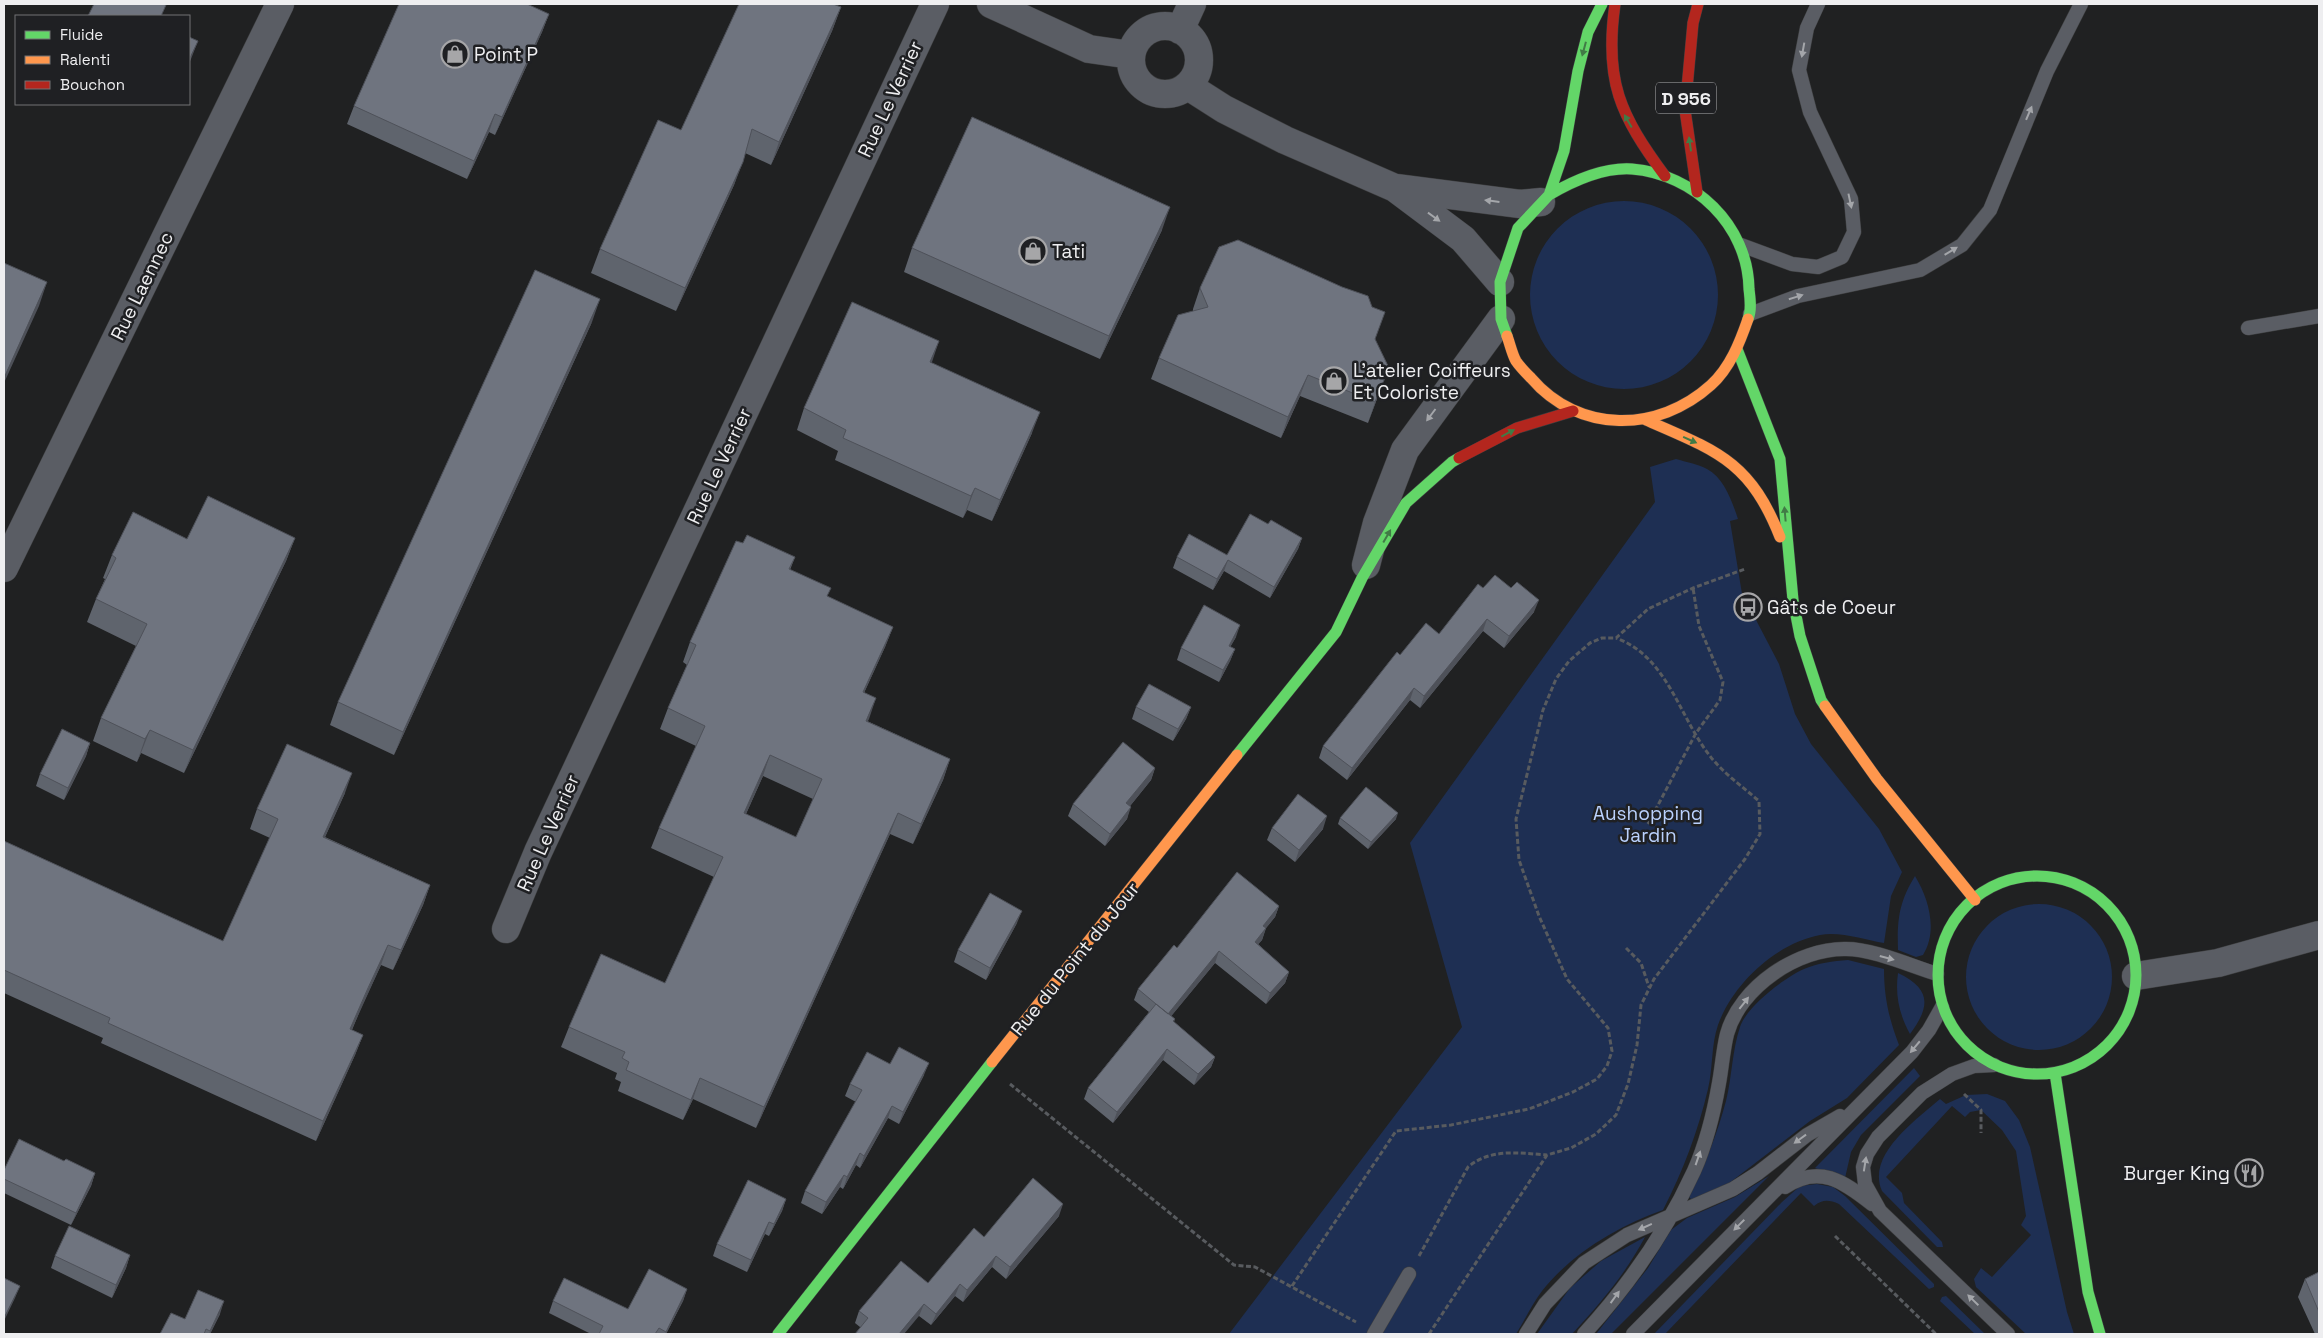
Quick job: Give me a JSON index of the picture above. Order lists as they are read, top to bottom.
{
  "streets": {
    "main road": ["D 956", "Rue du Point du Jour"],
    "street": ["Rue Le Verrier", "Rue Laennec"]
  },
  "parks": ["Aushopping Jardin"],
  "places": {
    "shop": ["Point P", "Tati", "L’atelier Coiffeurs Et Coloriste"],
    "bus stop": ["Gâts de Coeur"],
    "restaurant": ["Burger King"]
  },
  "legend": ["Fluide", "Ralenti", "Bouchon"]
}
